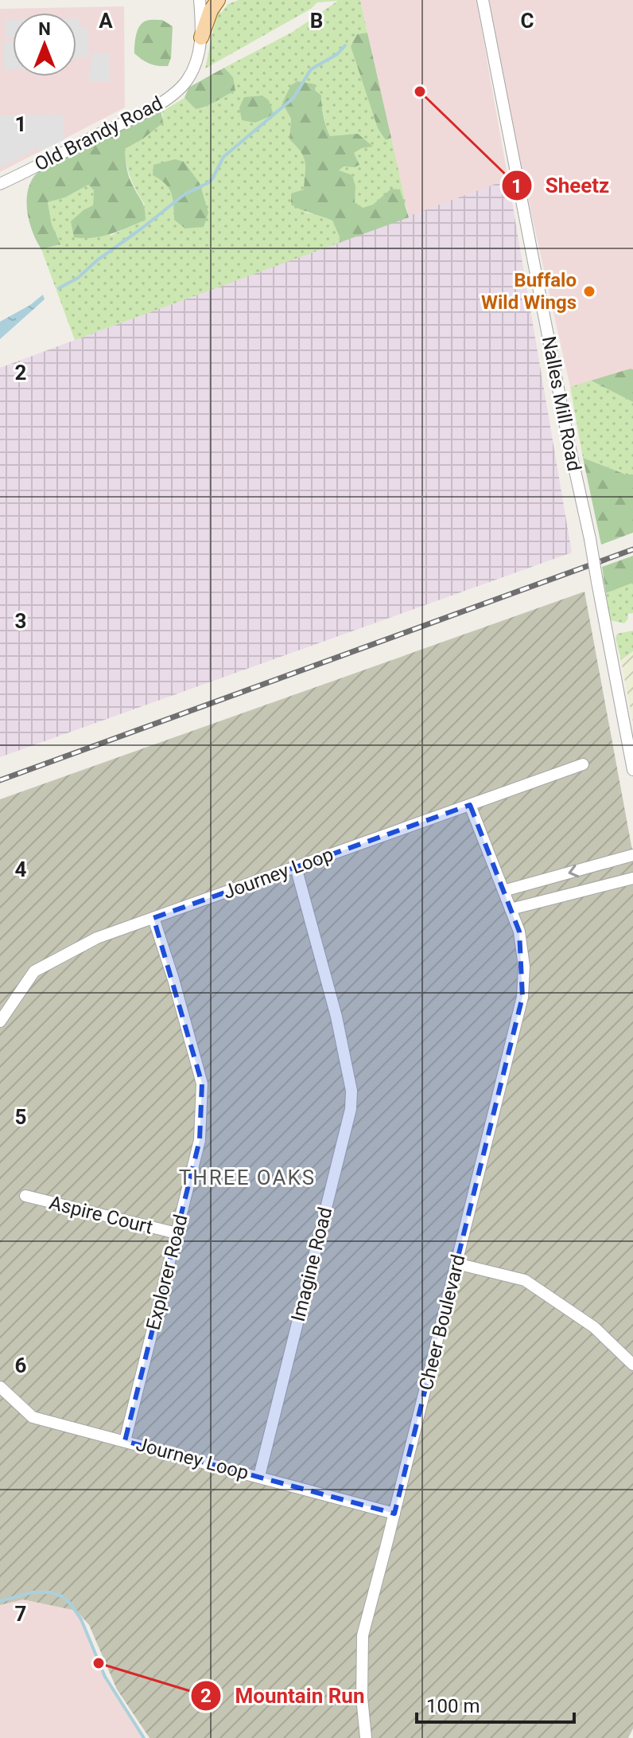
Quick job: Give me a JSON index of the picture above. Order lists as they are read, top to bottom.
{
  "streets": {
    "street": [
      "Old Brandy Road",
      "Nalles Mill Road",
      "Journey Loop",
      "Aspire Court",
      "Imagine Road",
      "Explorer Road",
      "Cheer Boulevard"
    ]
  },
  "crossings": [
    ["Journey Loop", "Imagine Road"],
    ["Journey Loop", "Explorer Road"],
    ["Journey Loop", "Cheer Boulevard"],
    ["Aspire Court", "Explorer Road"]
  ],
  "districts": ["THREE OAKS"],
  "places": ["Sheetz", "Buffalo Wild Wings", "Mountain Run"],
  "scale_bar": "100 m",
  "north": "top",
  "grid": {
    "columns": ["A", "B", "C"],
    "rows": [
      "1",
      "2",
      "3",
      "4",
      "5",
      "6",
      "7"
    ]
  }
}
